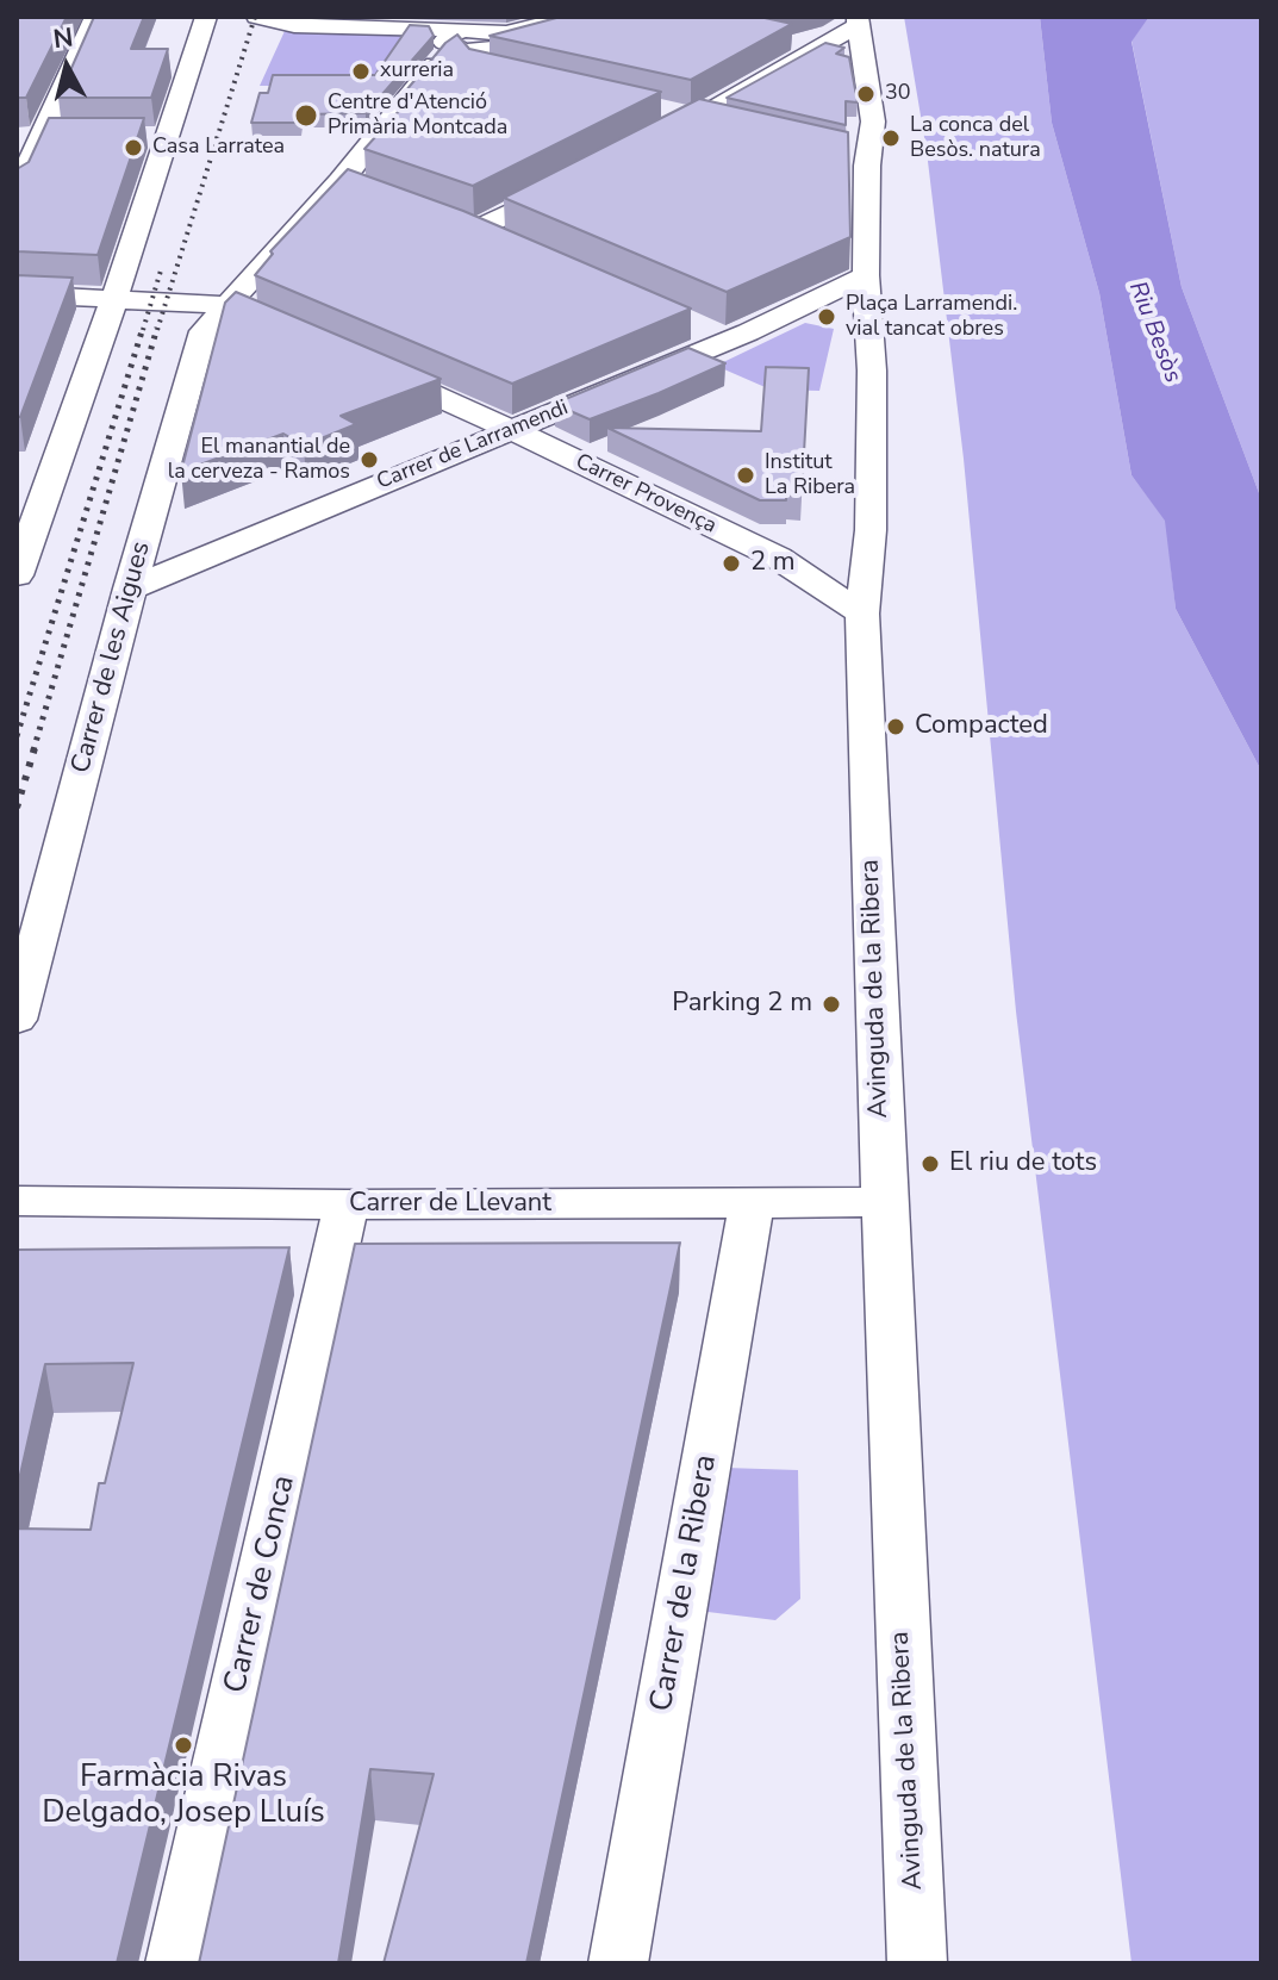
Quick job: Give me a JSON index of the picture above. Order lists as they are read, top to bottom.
{
  "streets": {
    "street": [
      "Carrer de Larramendi",
      "Carrer Provença",
      "Carrer de les Aigues",
      "Avinguda de la Ribera",
      "Carrer de Llevant",
      "Carrer de la Ribera",
      "Carrer de Conca"
    ]
  },
  "crossings": [
    ["Carrer de Larramendi", "Carrer Provença"],
    ["Carrer de Larramendi", "Carrer de les Aigues"],
    ["Carrer de Larramendi", "Avinguda de la Ribera"],
    ["Carrer Provença", "Avinguda de la Ribera"],
    ["Avinguda de la Ribera", "Carrer de Llevant"],
    ["Carrer de Llevant", "Carrer de la Ribera"],
    ["Carrer de Llevant", "Carrer de Conca"]
  ],
  "water": ["Riu Besòs"],
  "places": [
    "xurreria",
    "30",
    "Centre d'Atenció Primària Montcada",
    "La conca del Besòs. natura",
    "Casa Larratea",
    "Plaça Larramendi. vial tancat obres",
    "El manantial de la cerveza - Ramos",
    "Institut La Ribera",
    "2 m",
    "Compacted",
    "Parking 2 m",
    "El riu de tots",
    "Farmàcia Rivas Delgado, Josep Lluís"
  ],
  "north": "top"
}
